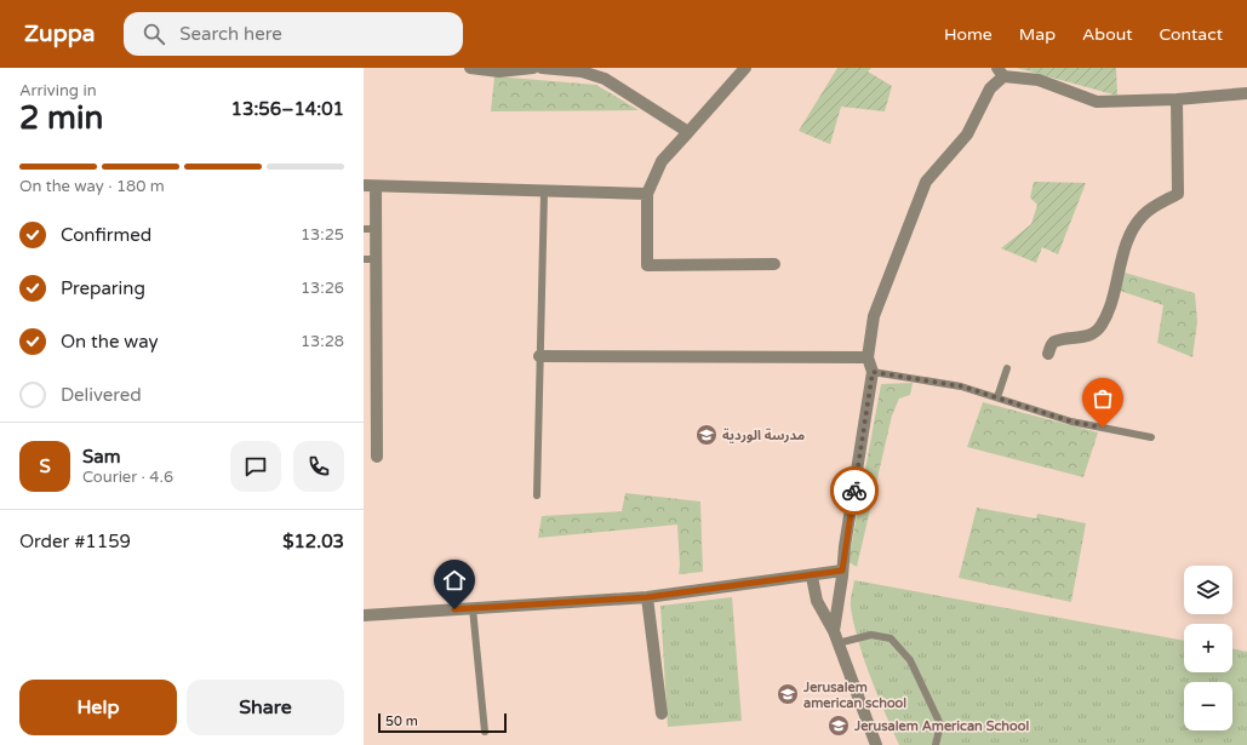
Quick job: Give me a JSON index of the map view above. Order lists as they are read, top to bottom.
{
  "places": {
    "school or university": ["مدرسة الوردية", "Jerusalem american school", "Jerusalem American School"]
  },
  "scale_bar": "50 m",
  "page": {
    "header": "Zuppa",
    "search": "Search here",
    "nav": [
      "Home",
      "Map",
      "About",
      "Contact"
    ],
    "heading": ["2 min", "Arriving in", "13:56–14:01"],
    "panel": [
      "Sam",
      "Courier · 4.6",
      "Order #1159",
      "$12.03"
    ],
    "bar": "On the way · 180 m",
    "list": [
      ["Confirmed", "13:25"],
      ["Preparing", "13:26"],
      ["On the way", "13:28"],
      "Delivered"
    ],
    "round": "S",
    "map_buttons": ["+", "−"],
    "buttons": ["Help", "Share"],
    "scale": "50 m"
  }
}
